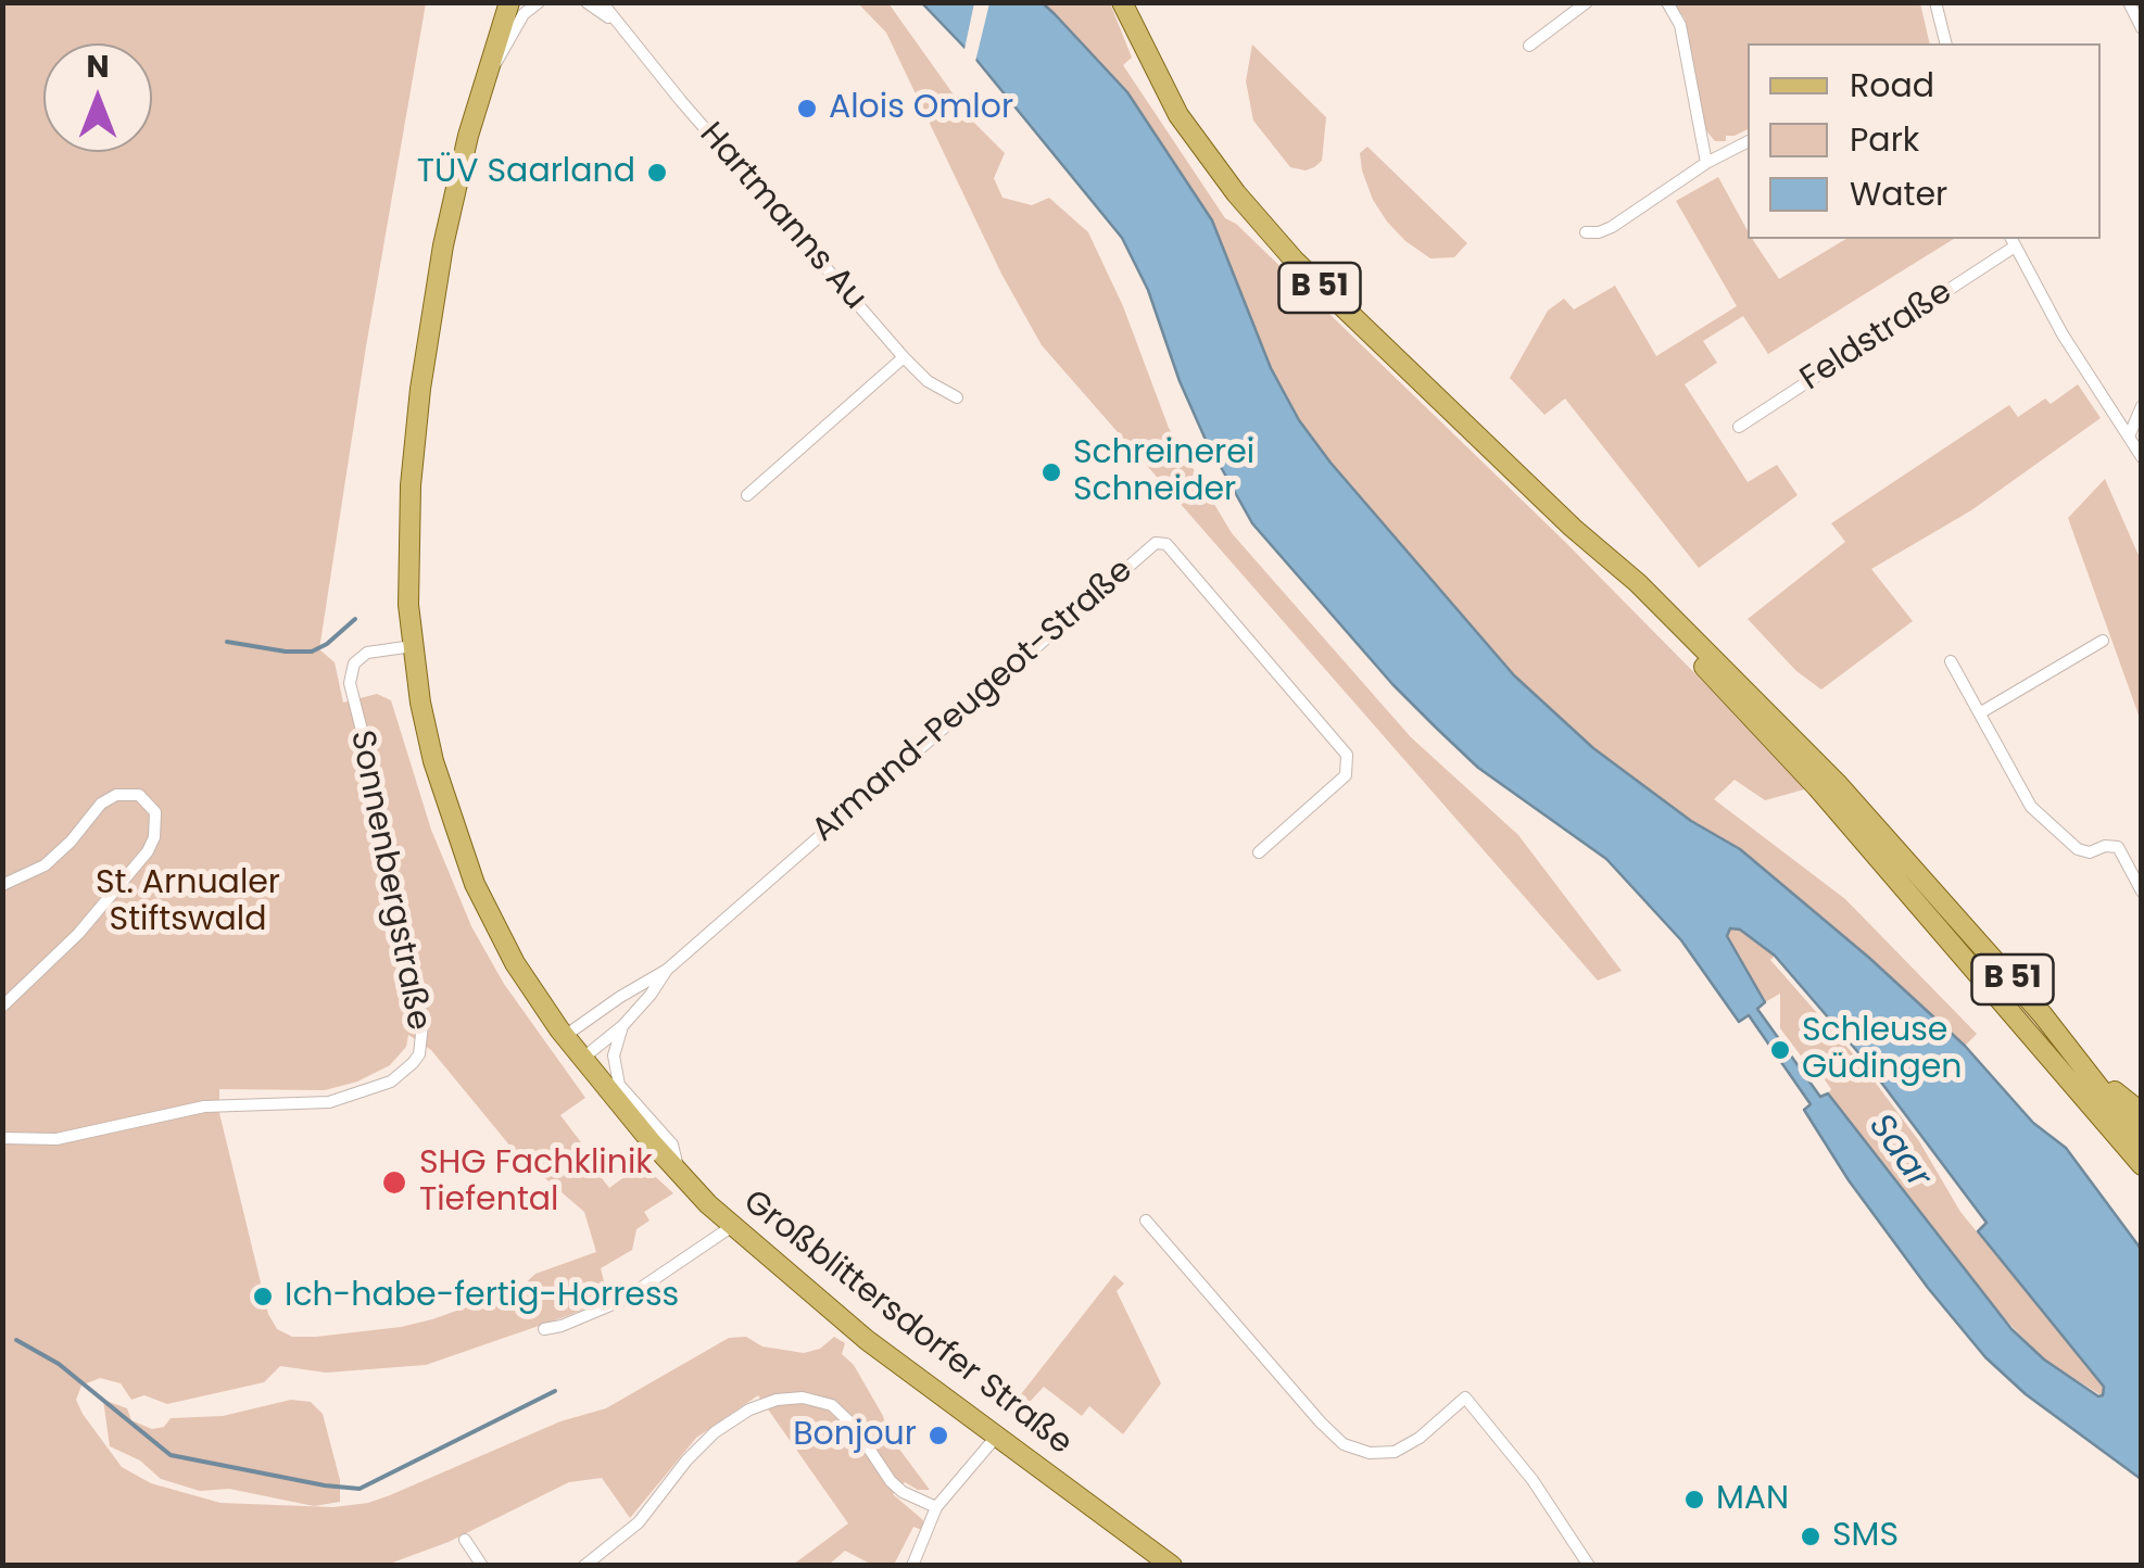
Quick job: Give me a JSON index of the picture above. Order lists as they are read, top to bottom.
{
  "streets": {
    "main road": ["B 51", "Großblittersdorfer Straße"],
    "street": [
      "Hartmanns Au",
      "Feldstraße",
      "Armand-Peugeot-Straße",
      "Sonnenbergstraße"
    ]
  },
  "crossings": [
    ["Armand-Peugeot-Straße", "Großblittersdorfer Straße"],
    ["Sonnenbergstraße", "Großblittersdorfer Straße"]
  ],
  "water": ["Saar"],
  "parks": ["St. Arnualer Stiftswald"],
  "places": [
    "Alois Omlor",
    "TÜV Saarland",
    "Schreinerei Schneider",
    "Schleuse Güdingen",
    "SHG Fachklinik Tiefental",
    "Ich-habe-fertig-Horress",
    "Bonjour",
    "MAN",
    "SMS"
  ],
  "legend": ["Road", "Park", "Water"],
  "north": "top"
}
